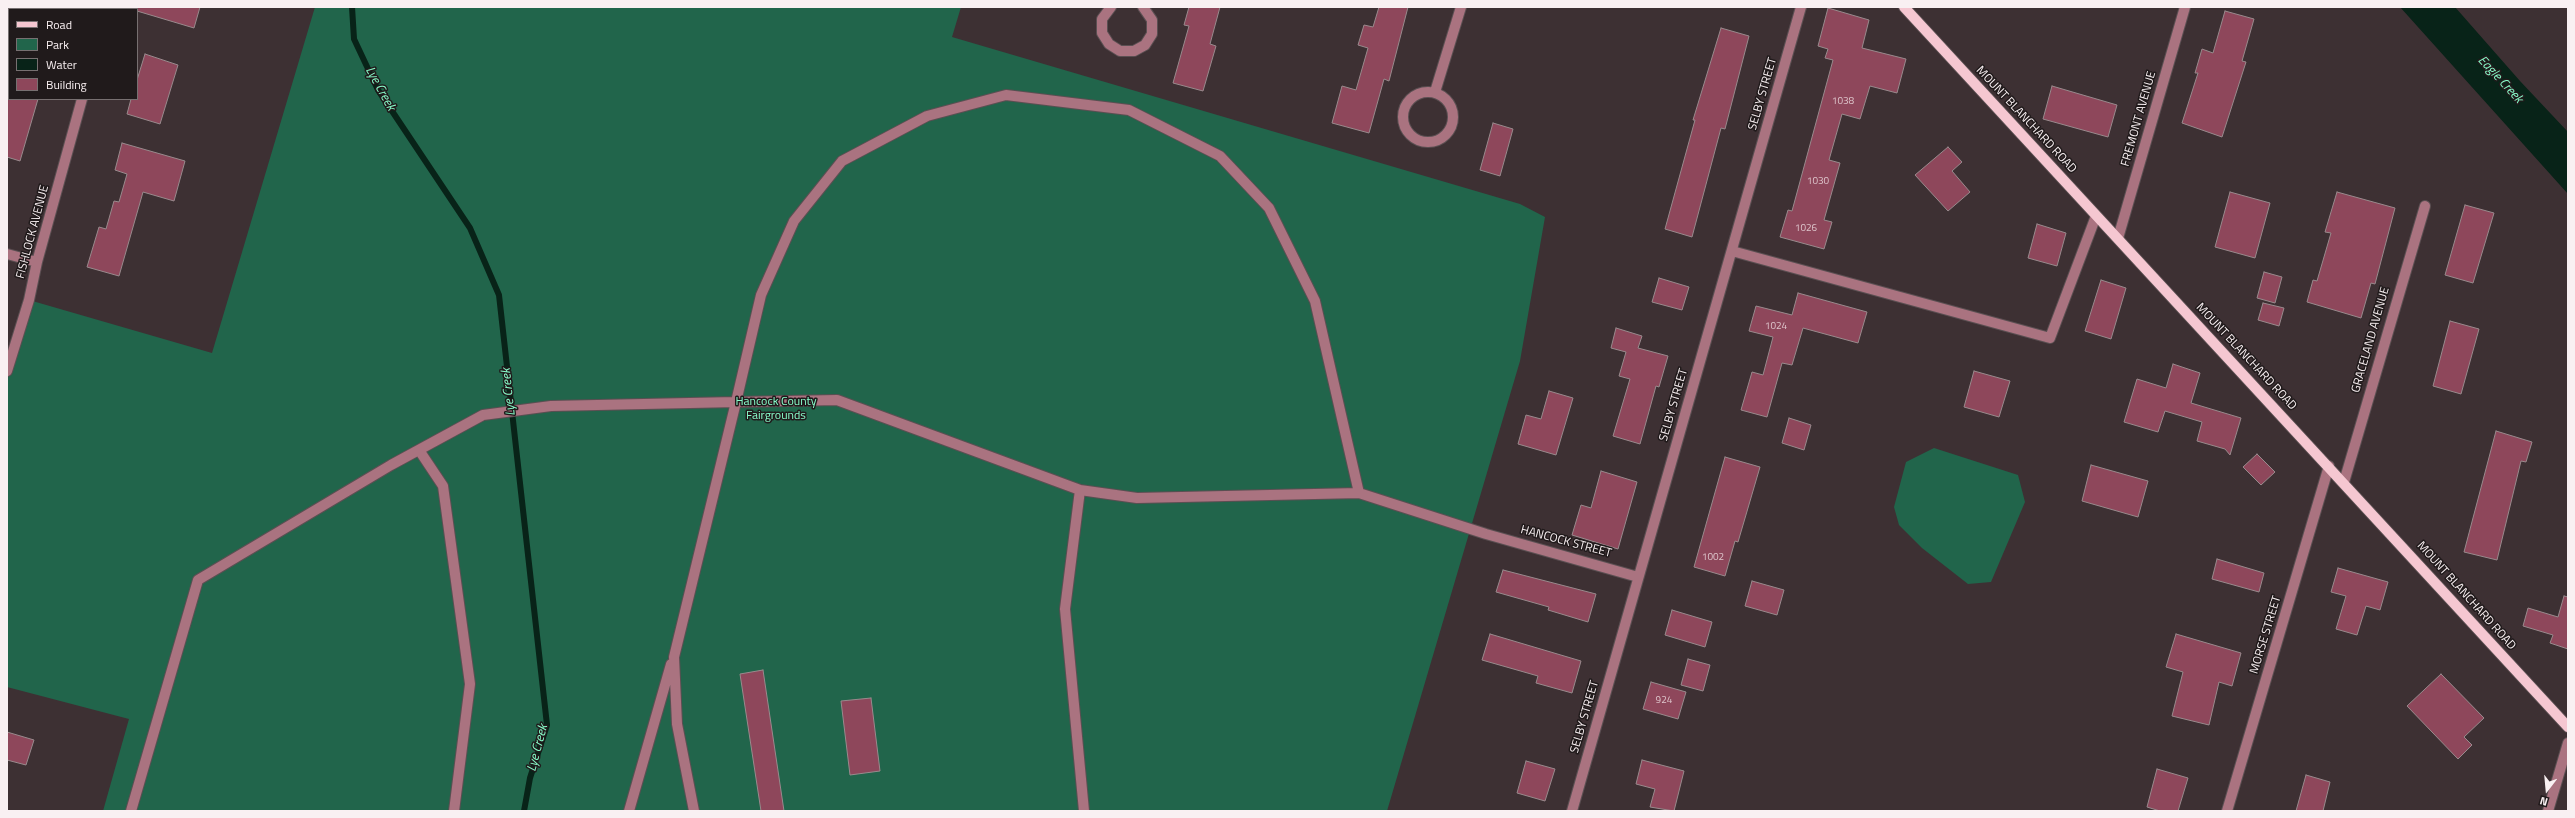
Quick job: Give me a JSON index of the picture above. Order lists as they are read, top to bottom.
{
  "streets": {
    "main road": ["MOUNT BLANCHARD ROAD"],
    "street": [
      "SELBY STREET",
      "FREMONT AVENUE",
      "FISHLOCK AVENUE",
      "GRACELAND AVENUE",
      "HANCOCK STREET",
      "MORSE STREET"
    ]
  },
  "crossings": [
    ["SELBY STREET", "HANCOCK STREET"],
    ["FREMONT AVENUE", "MOUNT BLANCHARD ROAD"],
    ["MOUNT BLANCHARD ROAD", "GRACELAND AVENUE"],
    ["MOUNT BLANCHARD ROAD", "MORSE STREET"]
  ],
  "water": ["Eagle Creek", "Lye Creek"],
  "parks": ["Hancock County Fairgrounds"],
  "house_numbers": [
    "1038",
    "1030",
    "1026",
    "1024",
    "1002",
    "924"
  ],
  "legend": [
    "Road",
    "Park",
    "Water",
    "Building"
  ],
  "north": "bottom"
}
